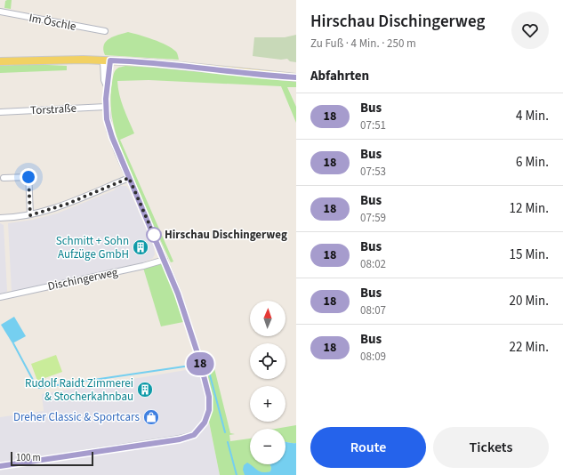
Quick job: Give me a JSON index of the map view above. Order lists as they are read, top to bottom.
{
  "streets": {
    "street": ["Im Öschle", "Torstraße", "Dischingerweg"]
  },
  "places": {
    "other": ["Hirschau Dischingerweg"],
    "building": ["Schmitt + Sohn Aufzüge GmbH", "Rudolf Raidt Zimmerei & Stocherkahnbau"],
    "shop": ["Dreher Classic & Sportcars"]
  },
  "lines": ["bus line 18"],
  "scale_bar": "100 m",
  "north": "top",
  "page": {
    "on_map": "18",
    "heading": [
      ["Hirschau Dischingerweg", "Zu Fuß · 4 Min. · 250 m"],
      "Abfahrten"
    ],
    "list": [
      {
        "mark": "18",
        "name": "Bus",
        "note": "07:51",
        "value": "4 Min."
      },
      {
        "mark": "18",
        "name": "Bus",
        "note": "07:53",
        "value": "6 Min."
      },
      {
        "mark": "18",
        "name": "Bus",
        "note": "07:59",
        "value": "12 Min."
      },
      {
        "mark": "18",
        "name": "Bus",
        "note": "08:02",
        "value": "15 Min."
      },
      {
        "mark": "18",
        "name": "Bus",
        "note": "08:07",
        "value": "20 Min."
      },
      {
        "mark": "18",
        "name": "Bus",
        "note": "08:09",
        "value": "22 Min."
      }
    ],
    "map_buttons": ["+", "−"],
    "buttons": ["Route", "Tickets"],
    "scale": "100 m"
  }
}
